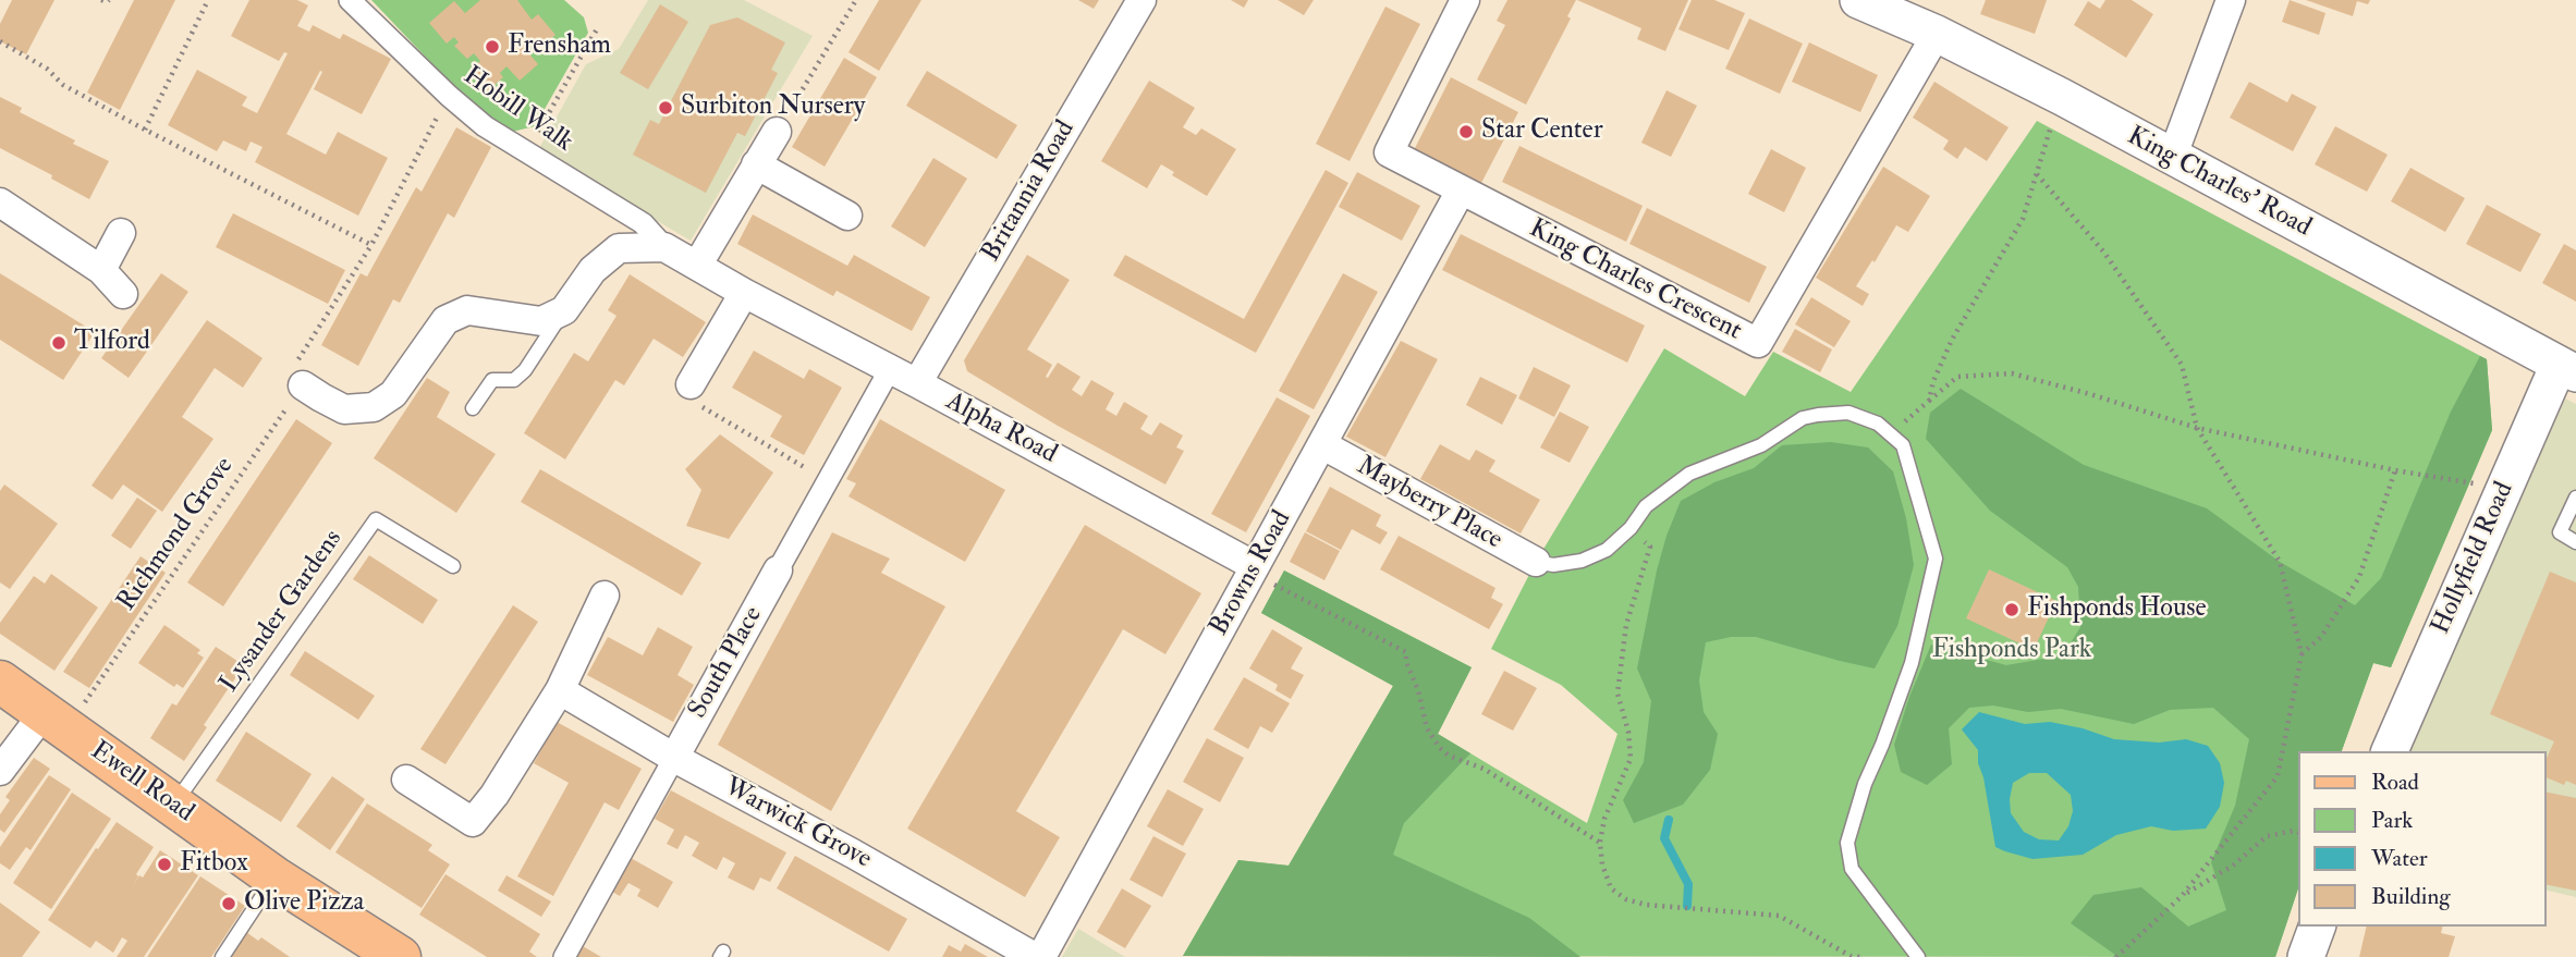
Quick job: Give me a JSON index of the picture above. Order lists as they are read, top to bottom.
{
  "streets": {
    "main road": ["Ewell Road"],
    "street": [
      "Hobill Walk",
      "King Charles' Road",
      "Britannia Road",
      "King Charles Crescent",
      "Alpha Road",
      "Mayberry Place",
      "Hollyfield Road",
      "Browns Road",
      "South Place",
      "Warwick Grove"
    ],
    "lane": ["Lysander Gardens"],
    "path": ["Richmond Grove"]
  },
  "crossings": [
    ["Hobill Walk", "Alpha Road"],
    ["King Charles' Road", "King Charles Crescent"],
    ["King Charles' Road", "Hollyfield Road"],
    ["Britannia Road", "Alpha Road"],
    ["King Charles Crescent", "Browns Road"],
    ["Alpha Road", "Browns Road"],
    ["Alpha Road", "South Place"],
    ["Mayberry Place", "Browns Road"],
    ["Richmond Grove", "Ewell Road"],
    ["Lysander Gardens", "Ewell Road"],
    ["South Place", "Warwick Grove"]
  ],
  "parks": ["Fishponds Park"],
  "places": [
    "Frensham",
    "Surbiton Nursery",
    "Star Center",
    "Tilford",
    "Fishponds House",
    "Fitbox",
    "Olive Pizza"
  ],
  "legend": [
    "Road",
    "Park",
    "Water",
    "Building"
  ]
}
